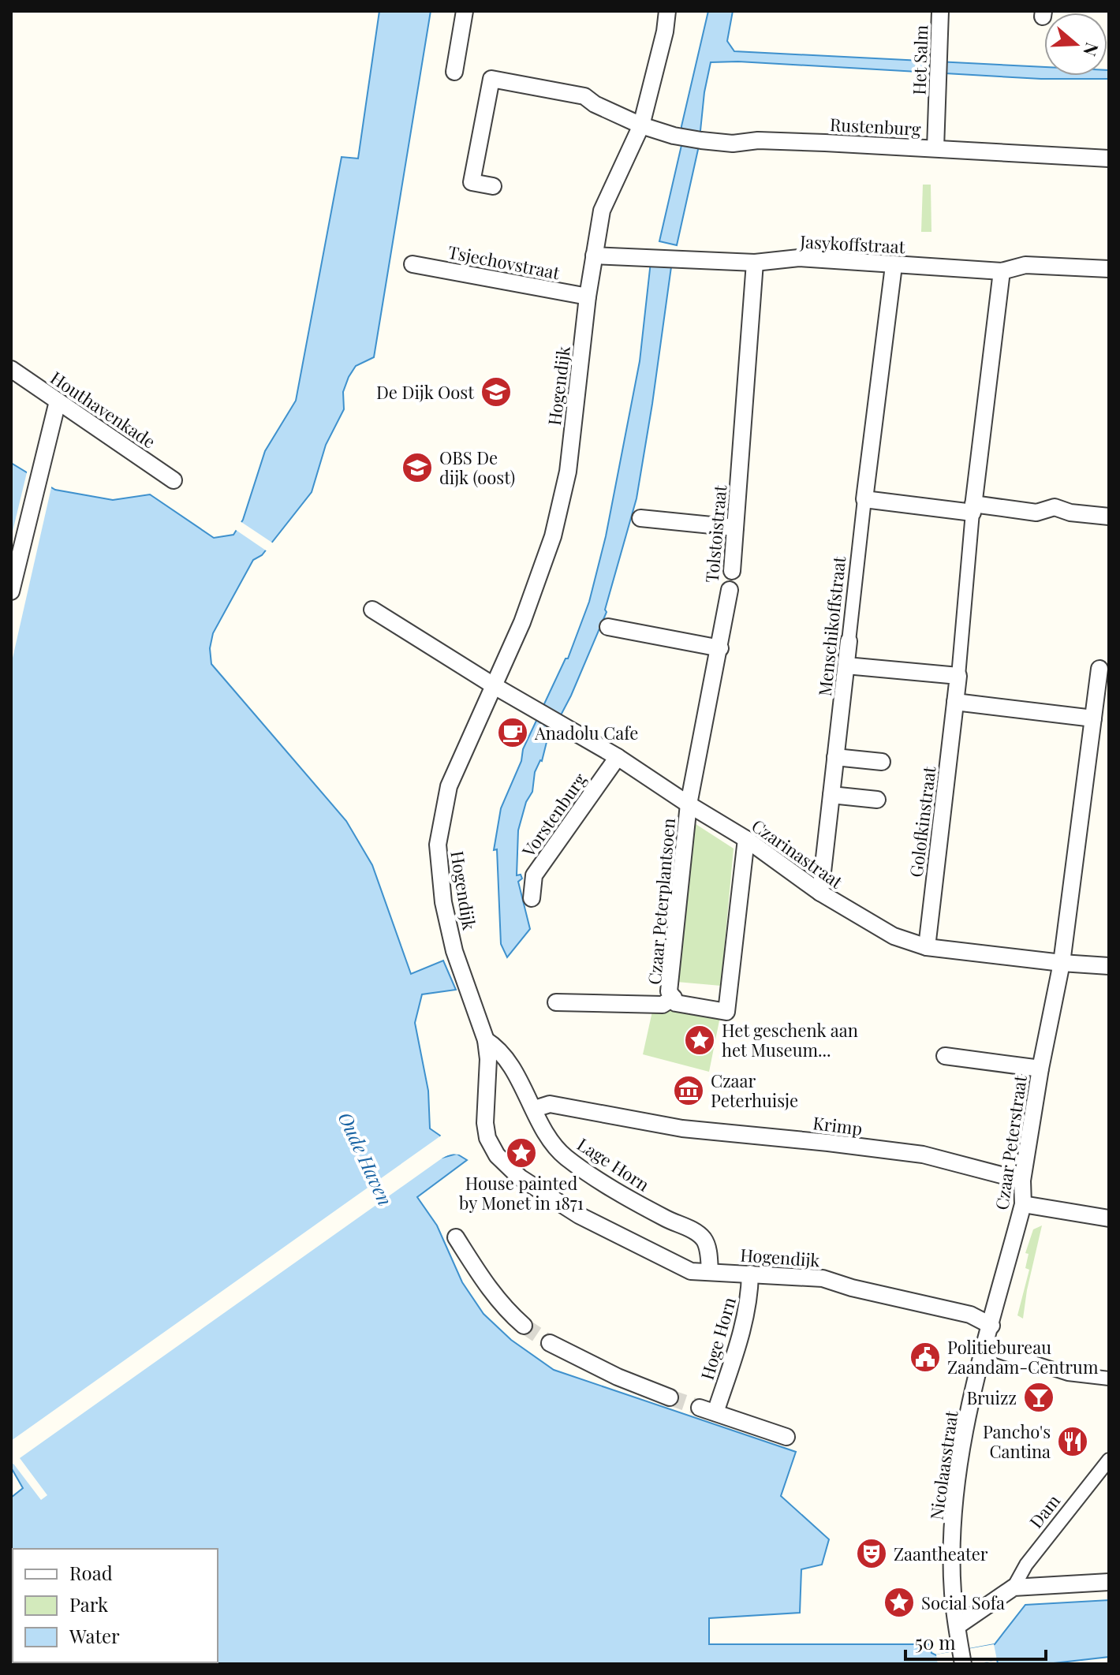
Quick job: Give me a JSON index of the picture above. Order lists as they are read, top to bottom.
{
  "streets": {
    "street": [
      "Het Salm",
      "Rustenburg",
      "Jasykoffstraat",
      "Tsjechovstraat",
      "Hogendijk",
      "Houthavenkade",
      "Tolstoistraat",
      "Menschikoffstraat",
      "Vorstenburg",
      "Golofkinstraat",
      "Czarinastraat",
      "Czaar Peterplantsoen",
      "Krimp",
      "Czaar Peterstraat",
      "Lage Horn",
      "Hoge Horn",
      "Nicolaasstraat",
      "Dam"
    ]
  },
  "crossings": [
    ["Het Salm", "Rustenburg"],
    ["Rustenburg", "Hogendijk"],
    ["Jasykoffstraat", "Hogendijk"],
    ["Jasykoffstraat", "Tolstoistraat"],
    ["Jasykoffstraat", "Menschikoffstraat"],
    ["Jasykoffstraat", "Golofkinstraat"],
    ["Tsjechovstraat", "Hogendijk"],
    ["Hogendijk", "Czarinastraat"],
    ["Hogendijk", "Czaar Peterstraat"],
    ["Hogendijk", "Lage Horn"],
    ["Hogendijk", "Hoge Horn"],
    ["Hogendijk", "Nicolaasstraat"],
    ["Tolstoistraat", "Czarinastraat"],
    ["Tolstoistraat", "Czaar Peterplantsoen"],
    ["Menschikoffstraat", "Czarinastraat"],
    ["Vorstenburg", "Czarinastraat"],
    ["Golofkinstraat", "Czarinastraat"],
    ["Czarinastraat", "Czaar Peterplantsoen"],
    ["Czarinastraat", "Czaar Peterstraat"],
    ["Krimp", "Czaar Peterstraat"],
    ["Krimp", "Lage Horn"],
    ["Czaar Peterstraat", "Nicolaasstraat"],
    ["Nicolaasstraat", "Dam"]
  ],
  "water": ["Oude Haven"],
  "places": {
    "school or university": ["De Dijk Oost", "OBS De dijk (oost)"],
    "cafe": ["Anadolu Cafe"],
    "place": ["Het geschenk aan het Museum...", "House painted by Monet in 1871", "Social Sofa"],
    "museum": ["Czaar Peterhuisje"],
    "public building": ["Politiebureau Zaandam-Centrum"],
    "bar": ["Bruizz"],
    "restaurant": ["Pancho's Cantina"],
    "theatre": ["Zaantheater"]
  },
  "legend": ["Road", "Park", "Water"],
  "scale_bar": "50 m",
  "north": "right"
}
